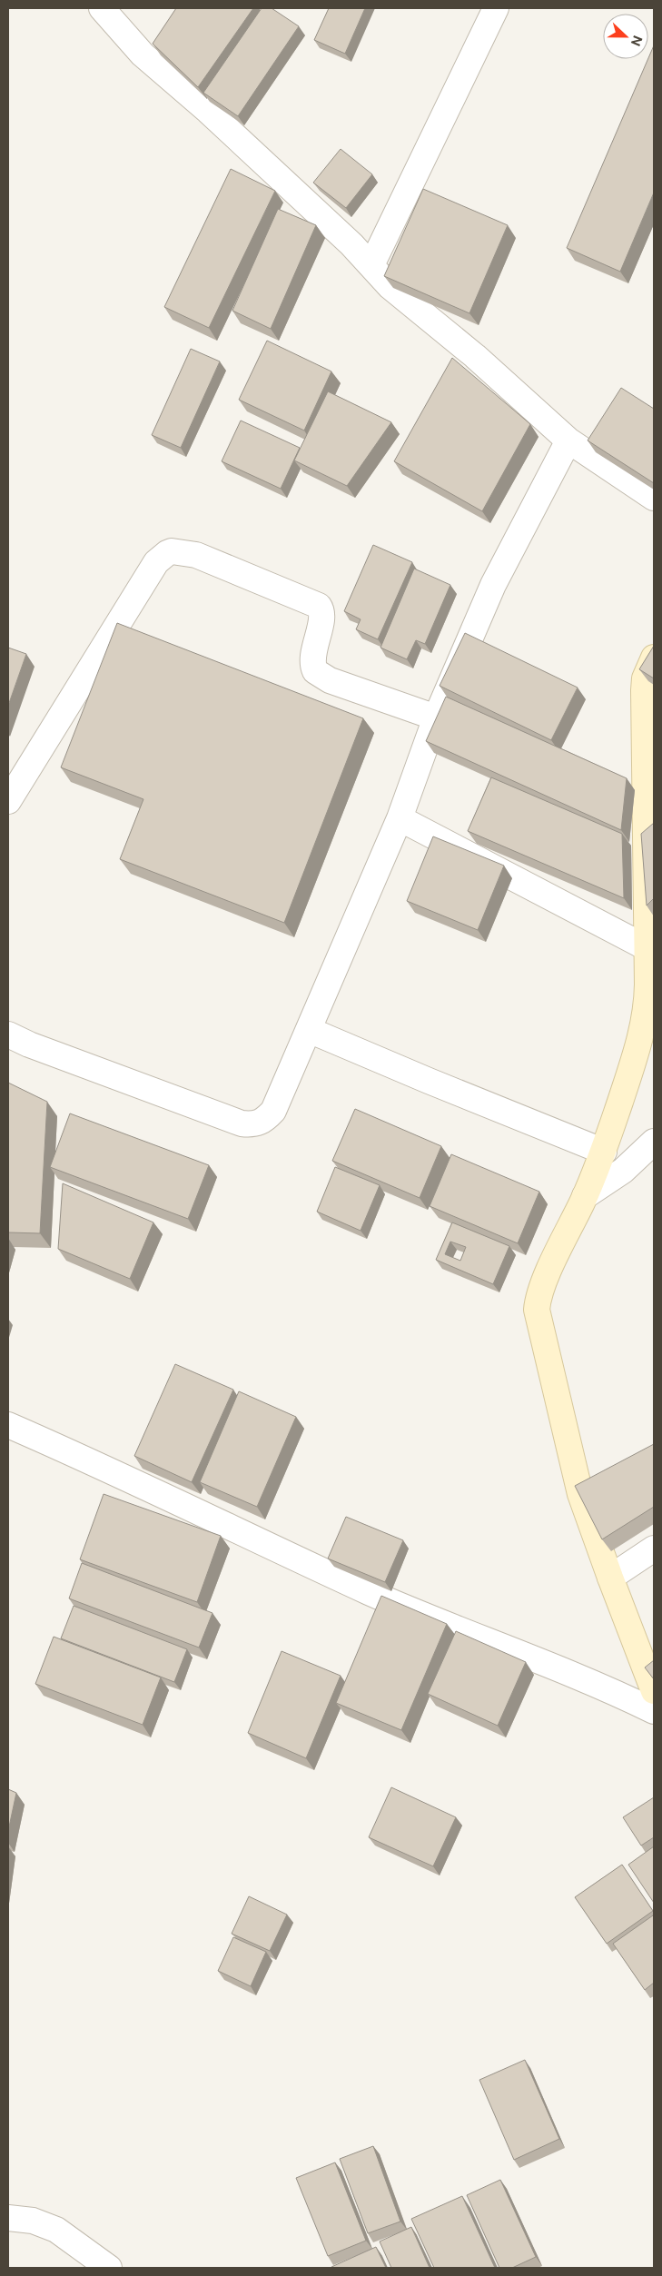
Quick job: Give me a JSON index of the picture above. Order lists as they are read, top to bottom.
{
  "north": "right"
}
